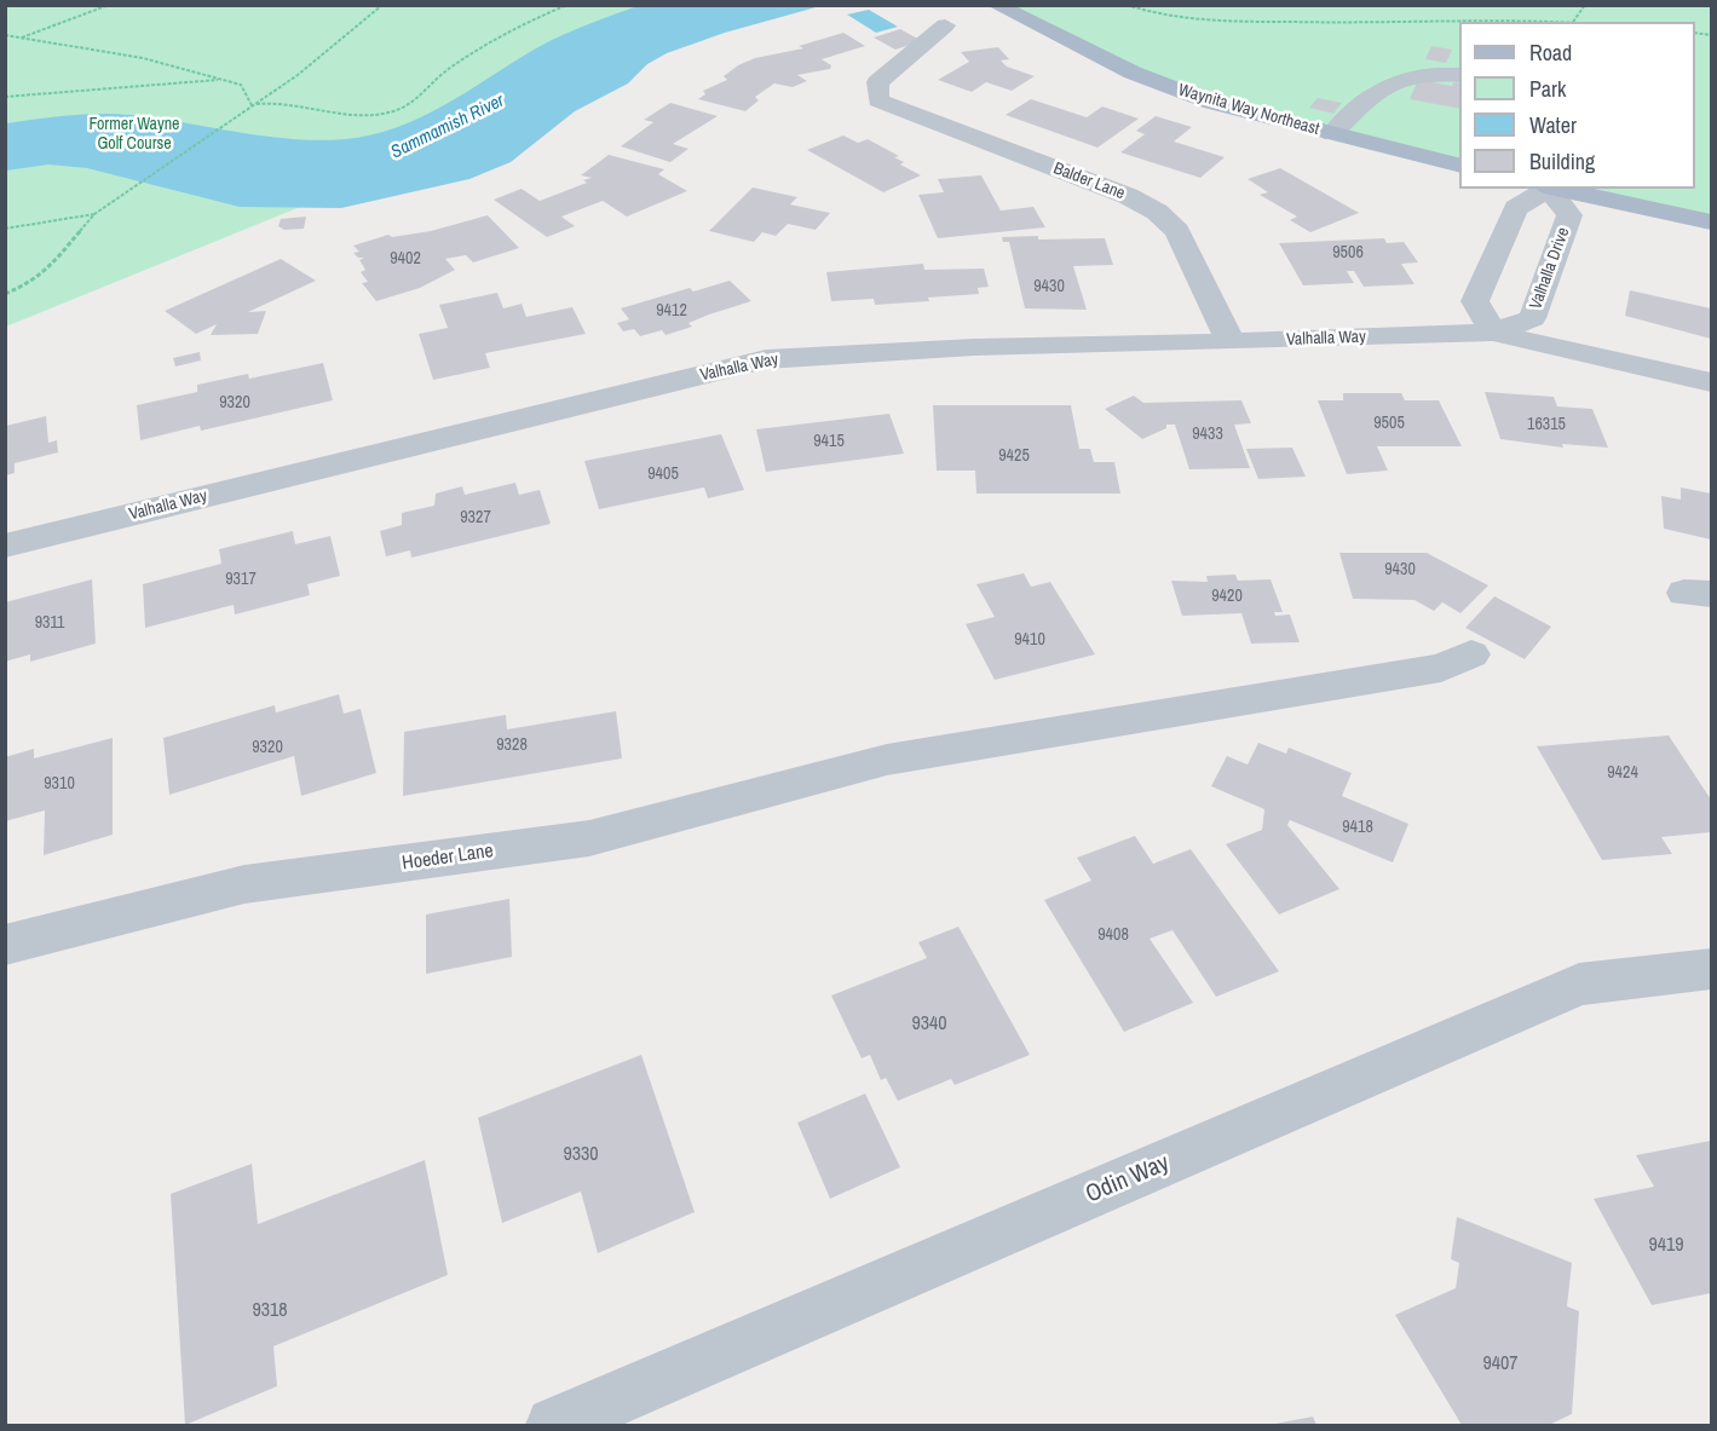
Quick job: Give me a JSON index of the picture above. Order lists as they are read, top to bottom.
{
  "streets": {
    "main road": ["Waynita Way Northeast"],
    "street": [
      "Balder Lane",
      "Valhalla Drive",
      "Valhalla Way",
      "Hoeder Lane",
      "Odin Way"
    ]
  },
  "crossings": [
    ["Balder Lane", "Valhalla Way"],
    ["Valhalla Drive", "Valhalla Way"]
  ],
  "water": ["Sammamish River"],
  "parks": ["Former Wayne Golf Course"],
  "house_numbers": [
    "9506",
    "9402",
    "9430",
    "9412",
    "9320",
    "9505",
    "16315",
    "9433",
    "9415",
    "9425",
    "9405",
    "9327",
    "9430",
    "9317",
    "9420",
    "9311",
    "9410",
    "9328",
    "9320",
    "9424",
    "9310",
    "9418",
    "9408",
    "9340",
    "9330",
    "9419",
    "9318",
    "9407"
  ],
  "legend": [
    "Road",
    "Park",
    "Water",
    "Building"
  ]
}
